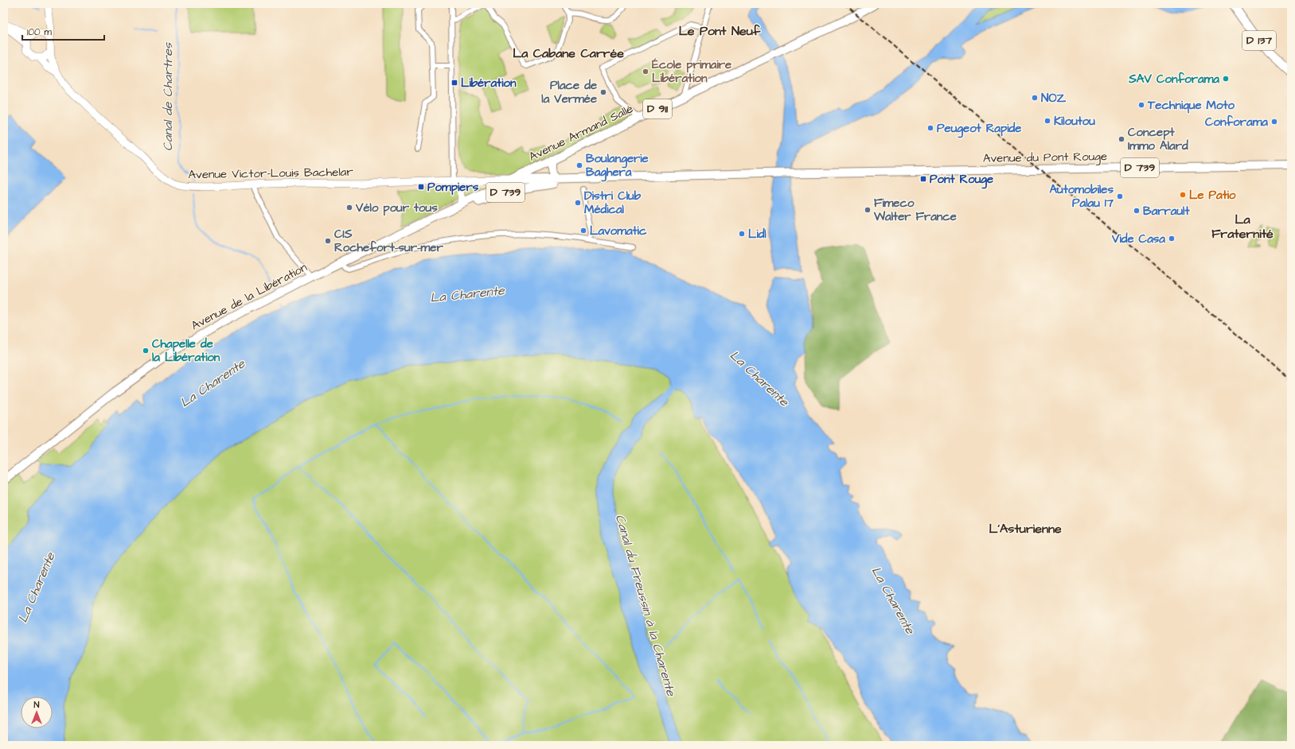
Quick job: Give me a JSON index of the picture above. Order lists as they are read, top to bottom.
{
  "streets": {
    "main road": [
      "D 137",
      "D 911",
      "Avenue Armand Sallé",
      "Avenue du Pont Rouge",
      "D 739",
      "Avenue Victor-Louis Bachelar",
      "Avenue de la Libération"
    ]
  },
  "crossings": [
    ["Avenue Armand Sallé", "D 739"],
    ["Avenue Armand Sallé", "Avenue Victor-Louis Bachelar"],
    ["Avenue Armand Sallé", "Avenue de la Libération"],
    ["Avenue du Pont Rouge", "D 739"],
    ["D 739", "Avenue Victor-Louis Bachelar"],
    ["D 739", "Avenue de la Libération"],
    ["Avenue Victor-Louis Bachelar", "Avenue de la Libération"]
  ],
  "districts": [
    "Le Pont Neuf",
    "La Cabane Carrée",
    "La Fraternité",
    "L'Asturienne"
  ],
  "water": ["Canal de Chartres", "La Charente", "Canal du Freussin à la Charente"],
  "places": {
    "other": [
      "École primaire Libération",
      "SAV Conforama",
      "Place de la Vermée",
      "NOZ",
      "Technique Moto",
      "Kiloutou",
      "Conforama",
      "Peugeot Rapide",
      "Concept Immo Alard",
      "Boulangerie Baghera",
      "Le Patio",
      "Automobiles Palau 17",
      "Distri Club Médical",
      "Vélo pour tous",
      "Fimeco Walter France",
      "Barrault",
      "Lavomatic",
      "Lidl",
      "Vide Casa",
      "CIS Rochefort-sur-mer",
      "Chapelle de la Libération"
    ],
    "transit": ["Libération", "Pont Rouge", "Pompiers"]
  },
  "scale_bar": "100 m",
  "north": "top"
}
